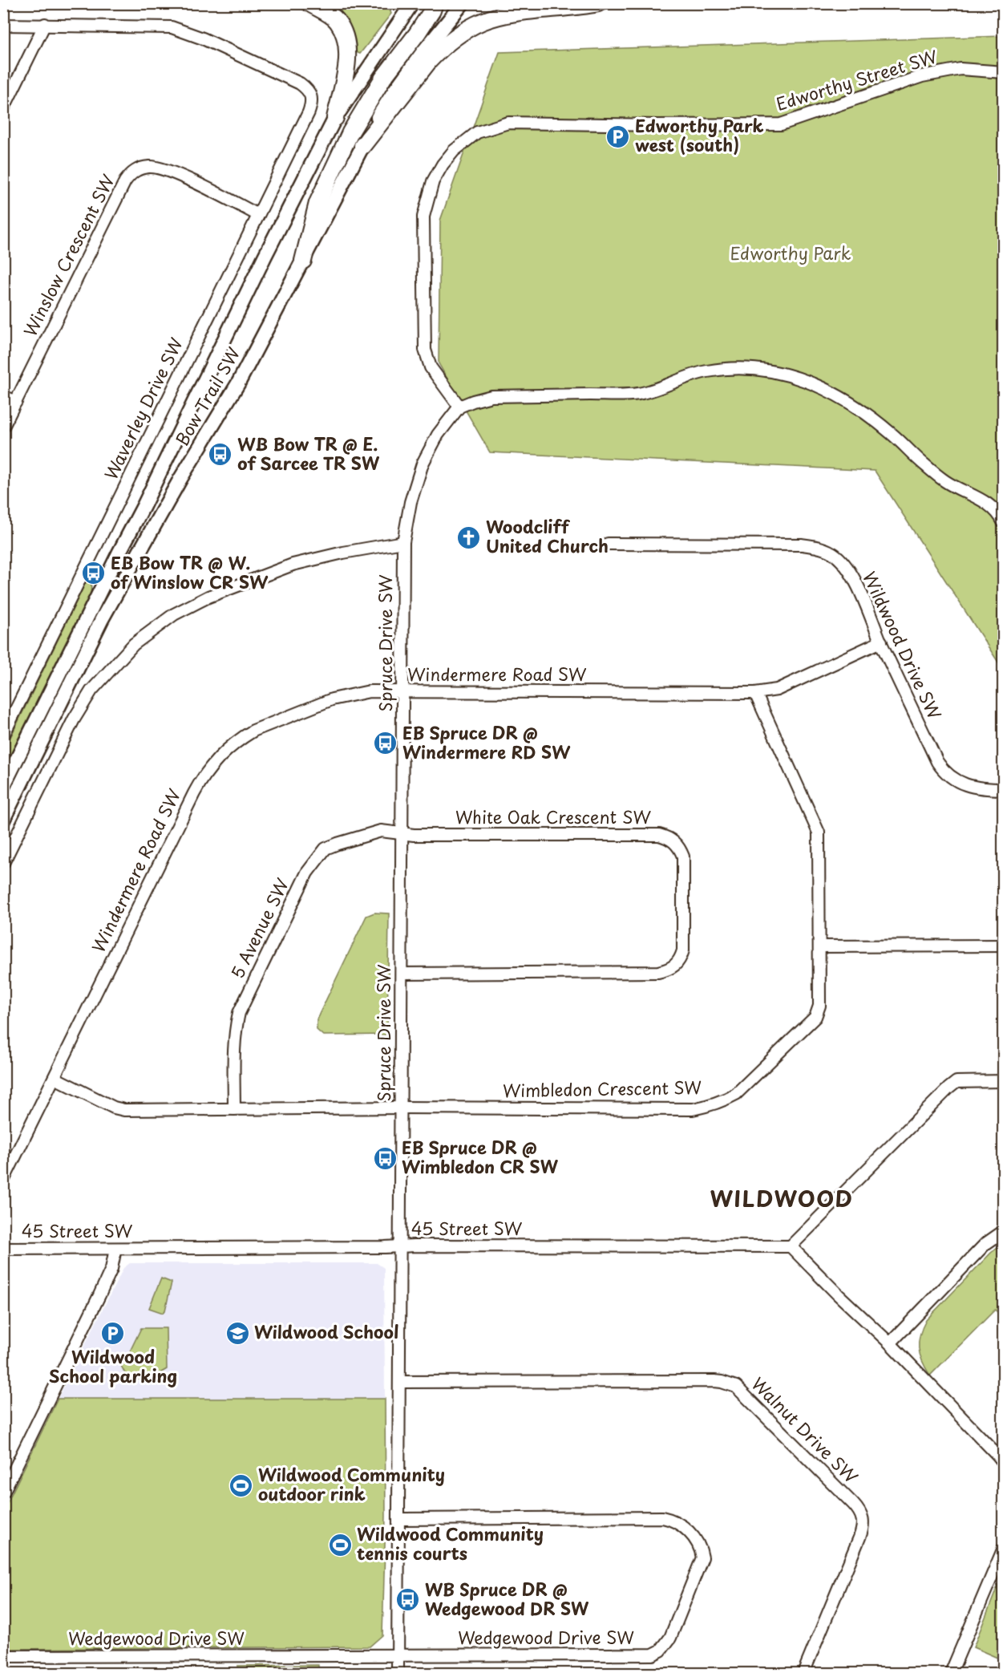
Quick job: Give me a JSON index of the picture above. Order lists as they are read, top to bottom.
{
  "streets": {
    "main road": ["Bow Trail SW"],
    "street": [
      "Edworthy Street SW",
      "Winslow Crescent SW",
      "Waverley Drive SW",
      "Spruce Drive SW",
      "Wildwood Drive SW",
      "Windermere Road SW",
      "White Oak Crescent SW",
      "5 Avenue SW",
      "Wimbledon Crescent SW",
      "45 Street SW",
      "Walnut Drive SW",
      "Wedgewood Drive SW"
    ]
  },
  "crossings": [
    ["Edworthy Street SW", "Spruce Drive SW"],
    ["Winslow Crescent SW", "Waverley Drive SW"],
    ["Spruce Drive SW", "Windermere Road SW"],
    ["Spruce Drive SW", "White Oak Crescent SW"],
    ["Spruce Drive SW", "5 Avenue SW"],
    ["Spruce Drive SW", "Wimbledon Crescent SW"],
    ["Spruce Drive SW", "45 Street SW"],
    ["Spruce Drive SW", "Walnut Drive SW"],
    ["Spruce Drive SW", "Wedgewood Drive SW"],
    ["Wildwood Drive SW", "Windermere Road SW"],
    ["Windermere Road SW", "Wimbledon Crescent SW"],
    ["White Oak Crescent SW", "5 Avenue SW"],
    ["5 Avenue SW", "Wimbledon Crescent SW"]
  ],
  "districts": ["WILDWOOD"],
  "parks": ["Edworthy Park"],
  "places": {
    "parking": ["Edworthy Park west (south)", "Wildwood School parking"],
    "bus stop": [
      "WB Bow TR @ E. of Sarcee TR SW",
      "EB Bow TR @ W. of Winslow CR SW",
      "EB Spruce DR @ Windermere RD SW",
      "EB Spruce DR @ Wimbledon CR SW",
      "WB Spruce DR @ Wedgewood DR SW"
    ],
    "church": ["Woodcliff United Church"],
    "school or university": ["Wildwood School"],
    "sports": ["Wildwood Community outdoor rink", "Wildwood Community tennis courts"]
  }
}
